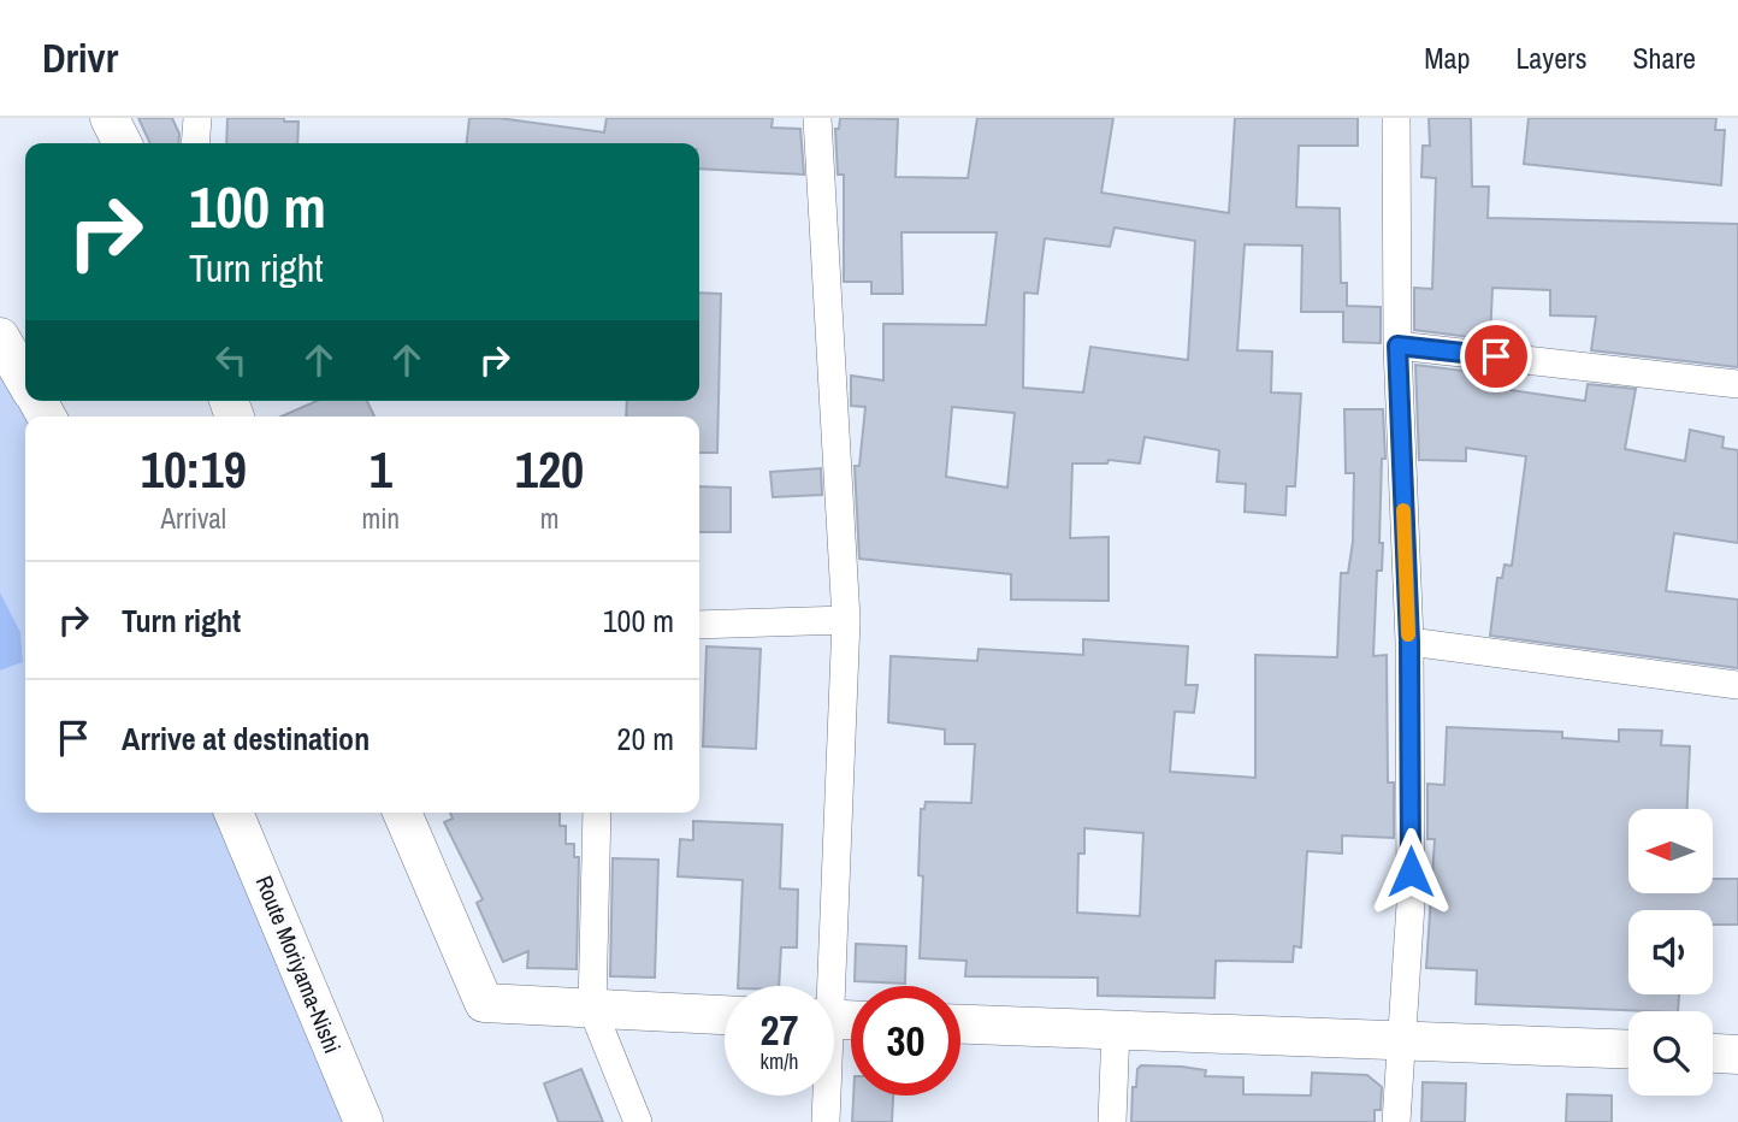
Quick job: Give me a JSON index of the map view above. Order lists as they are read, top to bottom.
{
  "streets": {
    "street": ["Route Moriyama-Nishi"]
  },
  "north": "left",
  "page": {
    "header": "Drivr",
    "nav": ["Map", "Layers", "Share"],
    "turn": ["100 m", "Turn right"],
    "eta": [
      "10:19",
      "Arrival",
      "1",
      "min",
      "120",
      "m"
    ],
    "list": [
      {
        "name": "Turn right",
        "value": "100 m"
      },
      {
        "name": "Arrive at destination",
        "value": "20 m"
      }
    ],
    "speed": "27 km/h",
    "limit": "30"
  }
}
